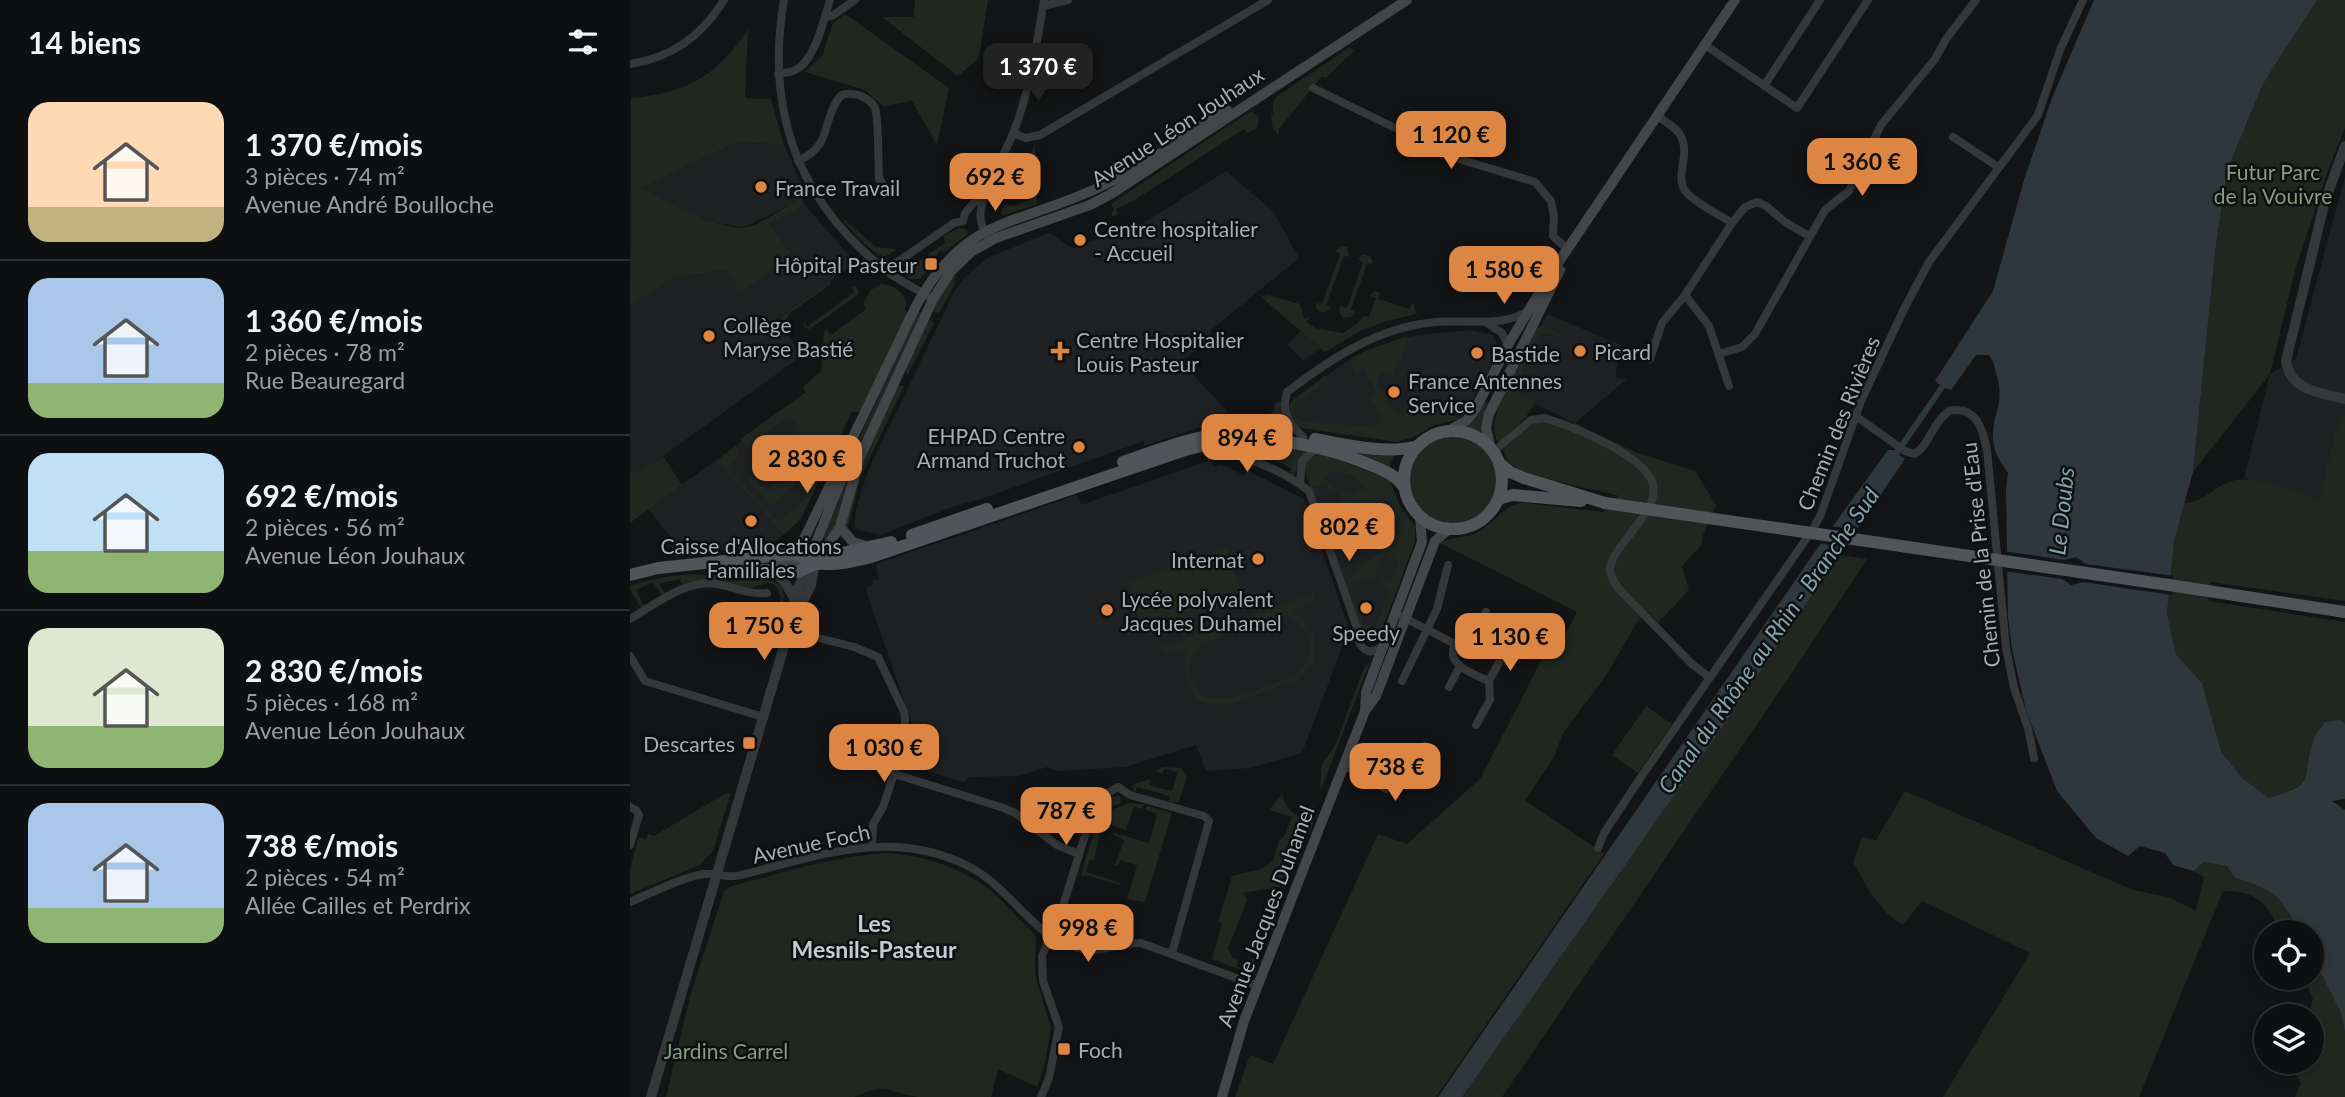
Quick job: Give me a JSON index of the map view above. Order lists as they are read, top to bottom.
{
  "streets": {
    "main road": ["Avenue Léon Jouhaux", "Avenue Jacques Duhamel"],
    "street": ["Chemin des Rivières", "Chemin de la Prise d'Eau", "Avenue Foch"]
  },
  "crossings": [
    ["Chemin des Rivières", "Chemin de la Prise d'Eau"]
  ],
  "districts": ["Les Mesnils-Pasteur"],
  "water": ["Le Doubs", "Canal du Rhône au Rhin - Branche Sud"],
  "parks": ["Futur Parc de la Vouivre", "Jardins Carrel"],
  "places": {
    "other": [
      "France Travail",
      "Centre hospitalier - Accueil",
      "Collège Maryse Bastié",
      "Picard",
      "Bastide",
      "France Antennes Service",
      "EHPAD Centre Armand Truchot",
      "Caisse d'Allocations Familiales",
      "Internat",
      "Speedy",
      "Lycée polyvalent Jacques Duhamel"
    ],
    "transit": ["Hôpital Pasteur", "Descartes", "Foch"],
    "health": ["Centre Hospitalier Louis Pasteur"]
  },
  "page": {
    "heading": "14 biens",
    "price": [
      "1 370 €",
      "1 120 €",
      "1 360 €",
      "692 €",
      "1 580 €",
      "894 €",
      "2 830 €",
      "802 €",
      "1 750 €",
      "1 130 €",
      "1 030 €",
      "738 €",
      "787 €",
      "998 €"
    ],
    "list": [
      {
        "name": "1 370 €/mois",
        "note": "3 pièces · 74 m² · Avenue André Boulloche"
      },
      {
        "name": "1 360 €/mois",
        "note": "2 pièces · 78 m² · Rue Beauregard"
      },
      {
        "name": "692 €/mois",
        "note": "2 pièces · 56 m² · Avenue Léon Jouhaux"
      },
      {
        "name": "2 830 €/mois",
        "note": "5 pièces · 168 m² · Avenue Léon Jouhaux"
      },
      {
        "name": "738 €/mois",
        "note": "2 pièces · 54 m² · Allée Cailles et Perdrix"
      }
    ]
  }
}
